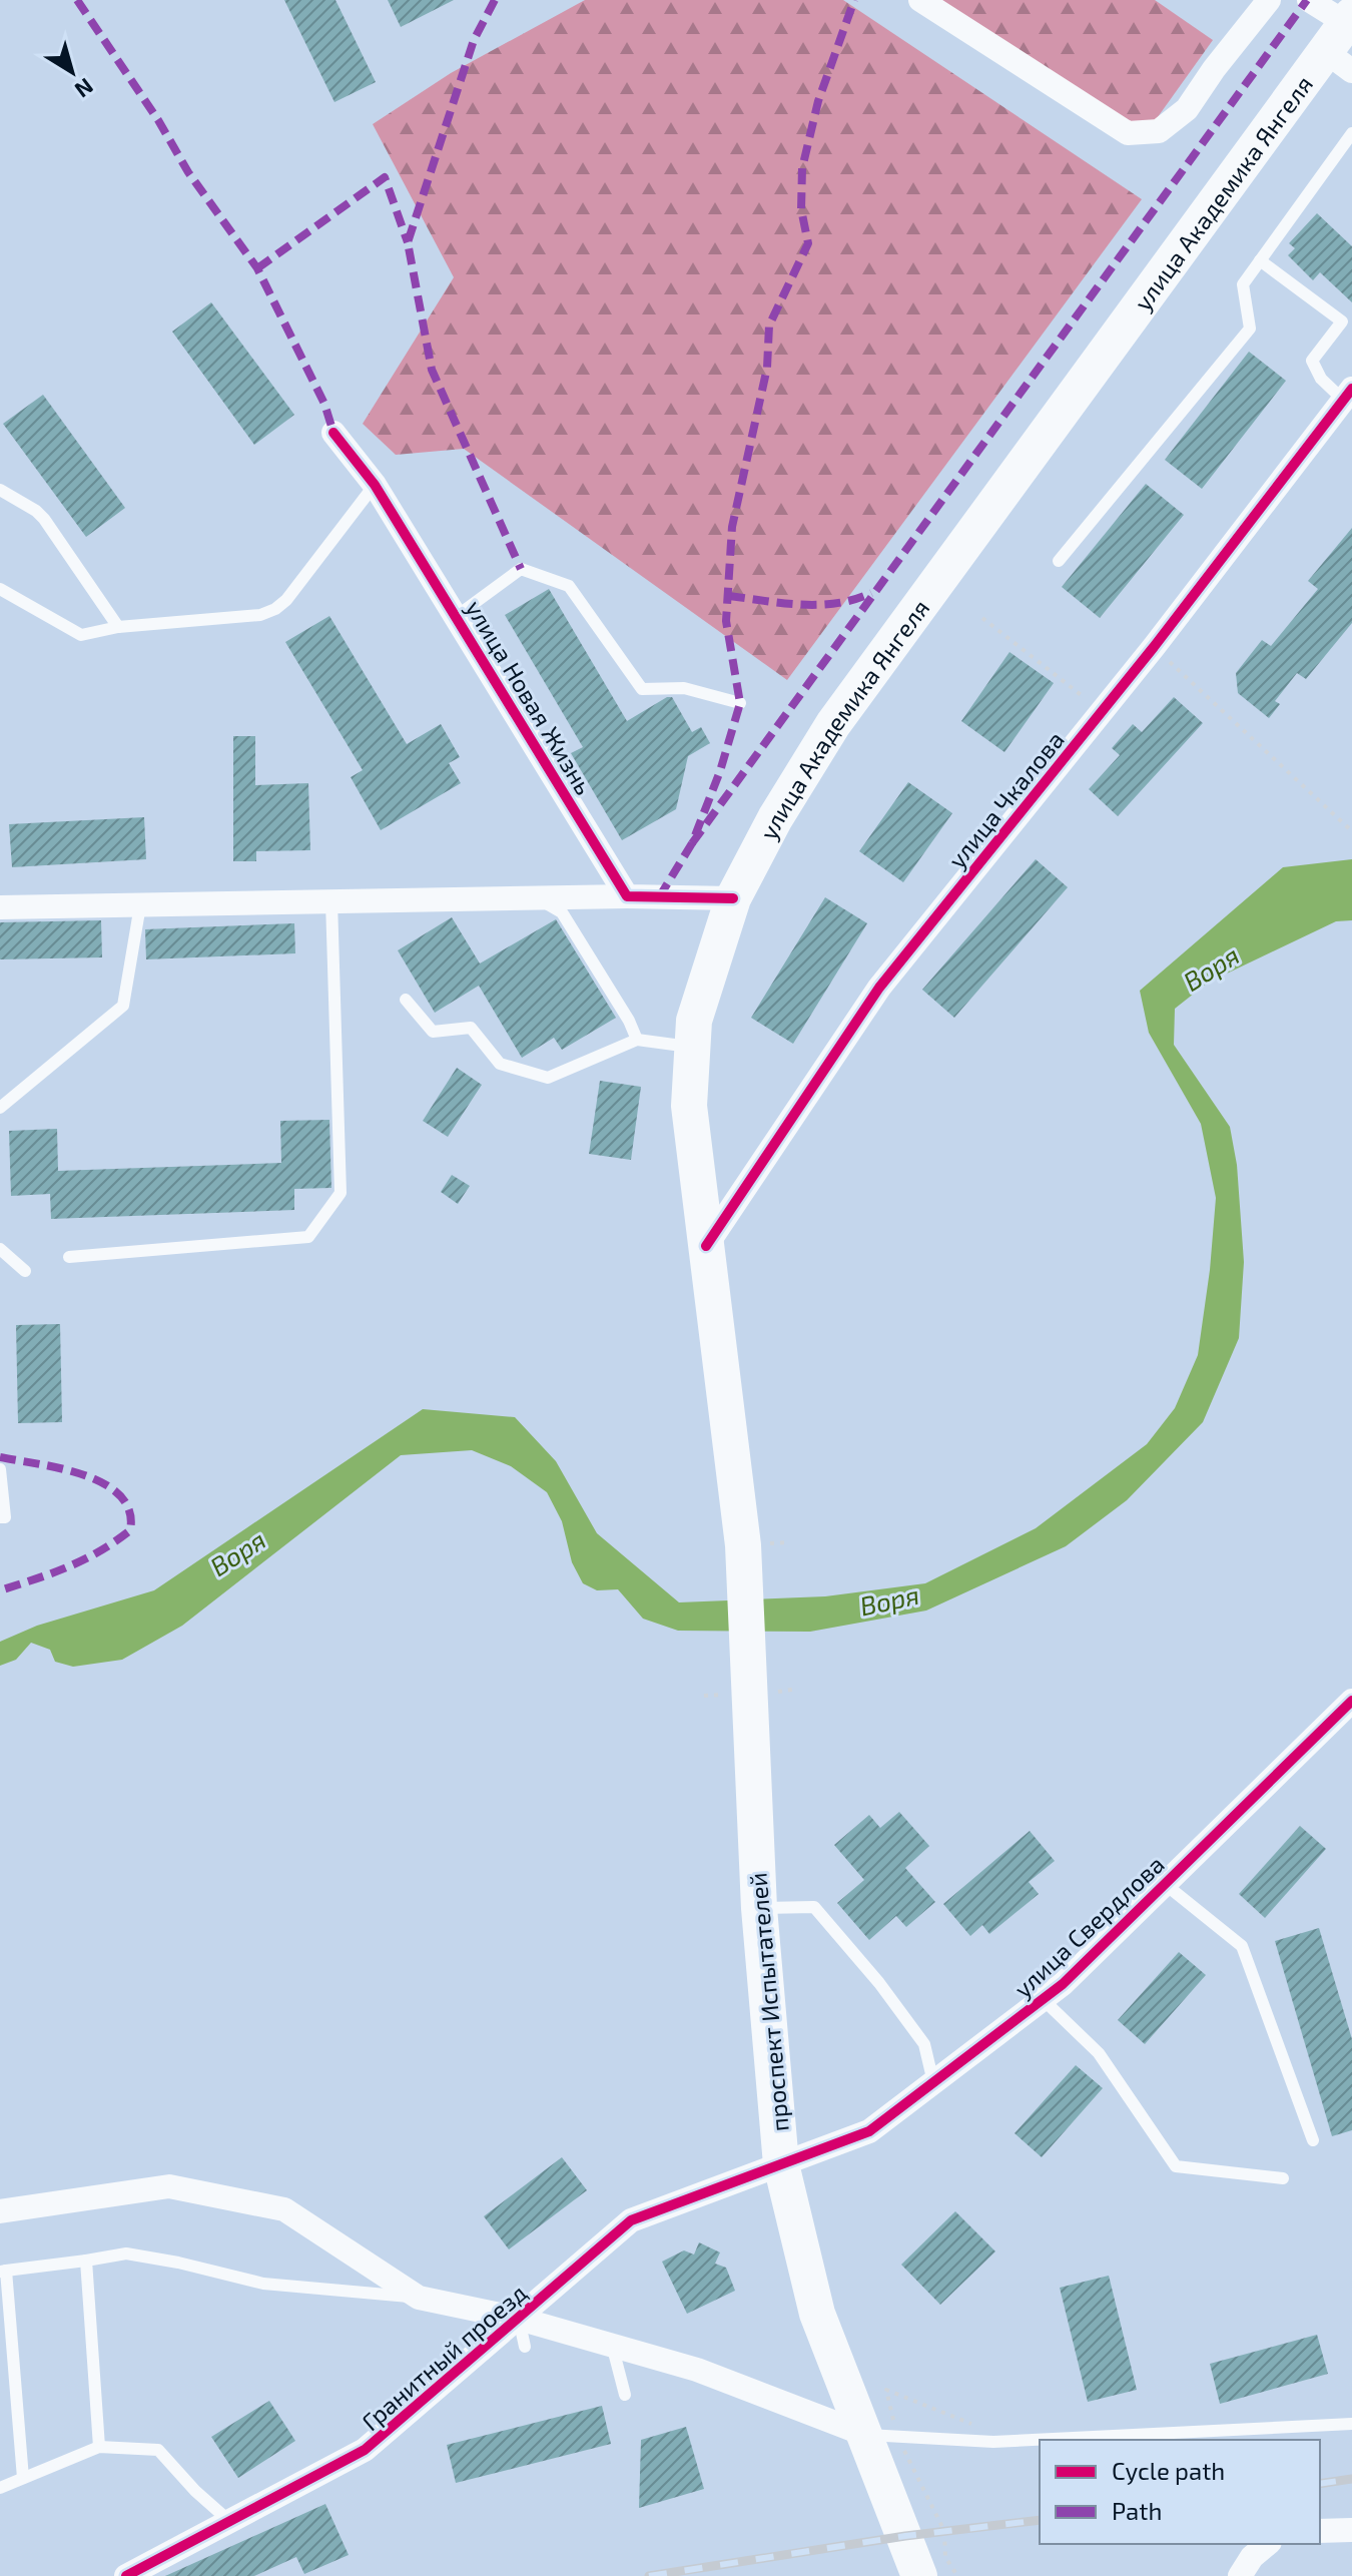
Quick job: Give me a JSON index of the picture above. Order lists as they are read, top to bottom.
{
  "streets": {
    "main road": ["улица Академика Янгеля", "проспект Испытателей"],
    "street": [
      "улица Новая Жизнь",
      "улица Чкалова",
      "улица Свердлова",
      "Гранитный проезд"
    ]
  },
  "crossings": [
    ["улица Академика Янгеля", "улица Чкалова"],
    ["улица Академика Янгеля", "проспект Испытателей"],
    ["улица Свердлова", "проспект Испытателей"],
    ["улица Свердлова", "Гранитный проезд"],
    ["проспект Испытателей", "Гранитный проезд"]
  ],
  "water": ["Воря"],
  "legend": ["Cycle path", "Path"],
  "north": "bottom right"
}
